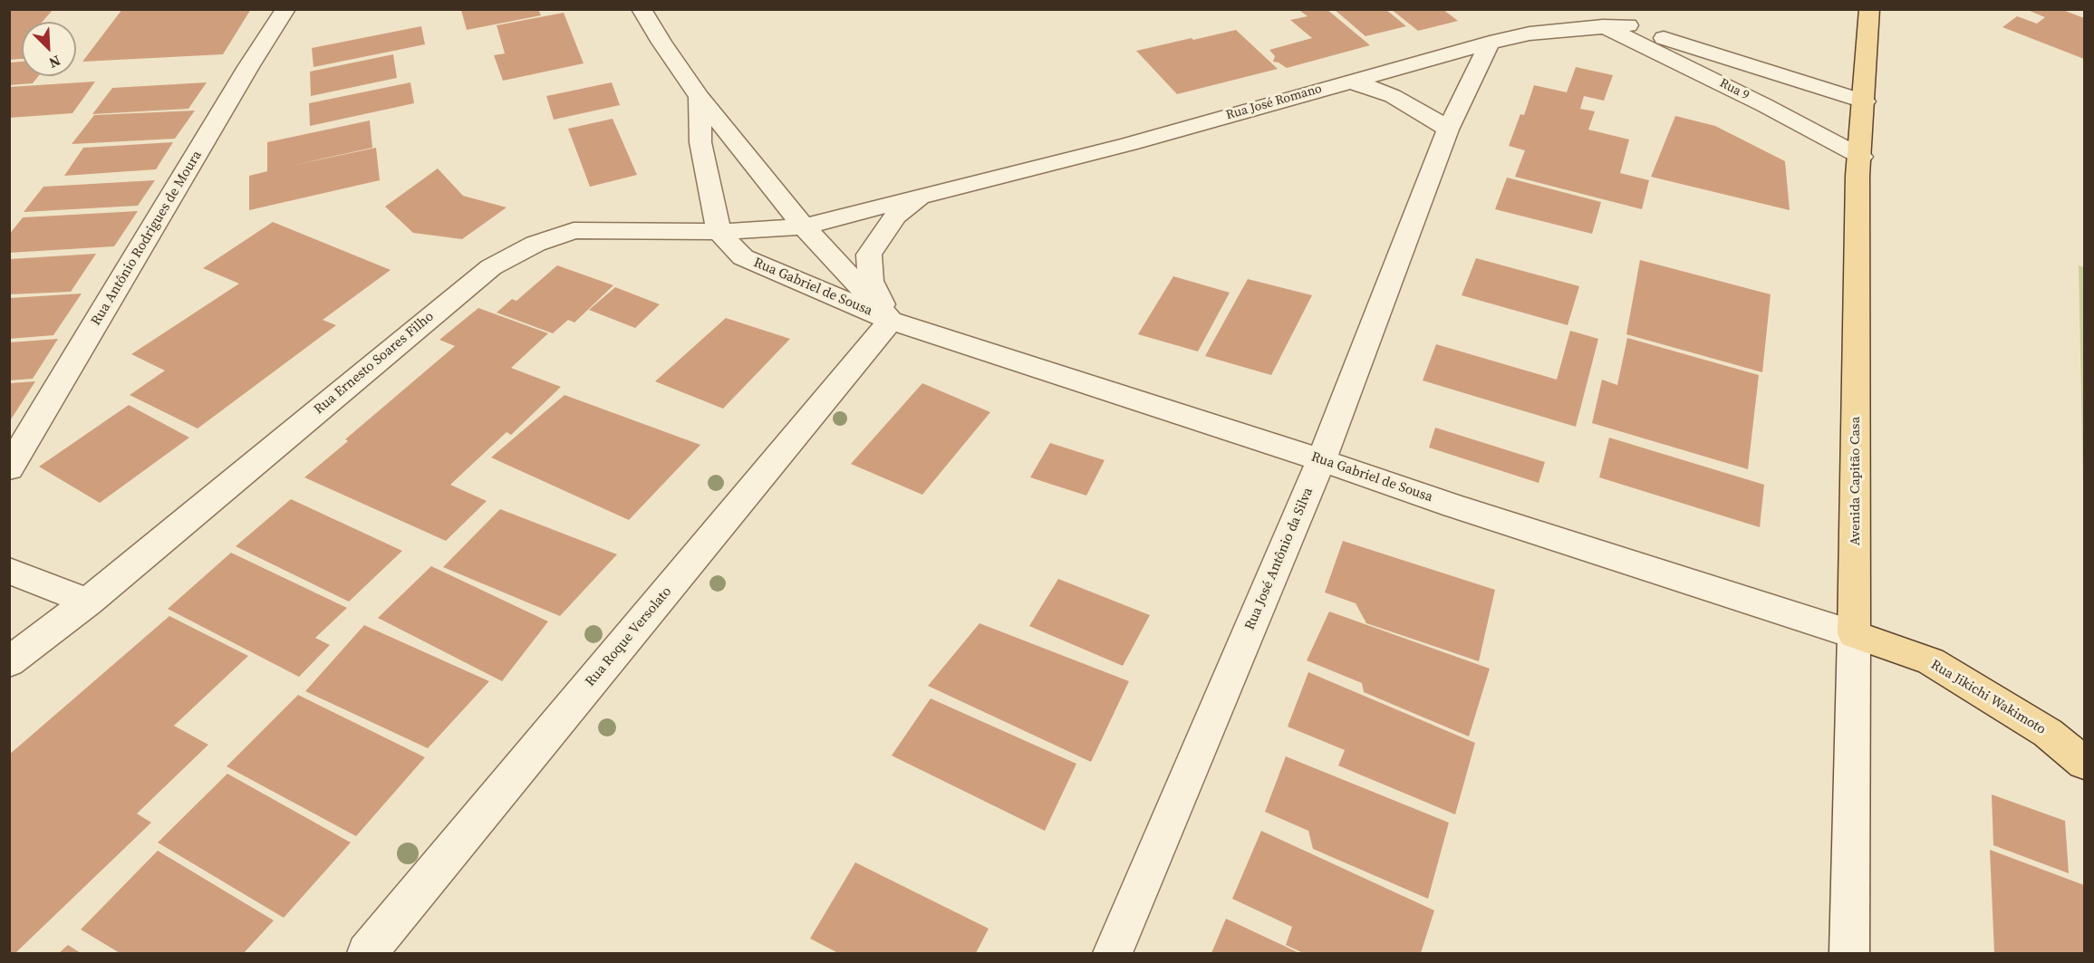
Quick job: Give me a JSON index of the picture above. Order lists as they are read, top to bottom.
{
  "streets": {
    "main road": ["Avenida Capitão Casa", "Rua Jikichi Wakimoto"],
    "street": [
      "Rua 9",
      "Rua José Romano",
      "Rua Antônio Rodrigues de Moura",
      "Rua Gabriel de Sousa",
      "Rua Ernesto Soares Filho",
      "Rua José Antônio da Silva",
      "Rua Roque Versolato"
    ]
  },
  "crossings": [
    ["Rua 9", "Rua José Romano"],
    ["Rua 9", "Avenida Capitão Casa"],
    ["Rua José Romano", "Rua Gabriel de Sousa"],
    ["Rua José Romano", "Rua Ernesto Soares Filho"],
    ["Rua José Romano", "Rua José Antônio da Silva"],
    ["Rua José Romano", "Rua Roque Versolato"],
    ["Rua Gabriel de Sousa", "Rua Ernesto Soares Filho"],
    ["Rua Gabriel de Sousa", "Avenida Capitão Casa"],
    ["Rua Gabriel de Sousa", "Rua José Antônio da Silva"],
    ["Rua Gabriel de Sousa", "Rua Roque Versolato"],
    ["Rua Gabriel de Sousa", "Rua Jikichi Wakimoto"],
    ["Avenida Capitão Casa", "Rua Jikichi Wakimoto"]
  ],
  "north": "bottom right"
}
